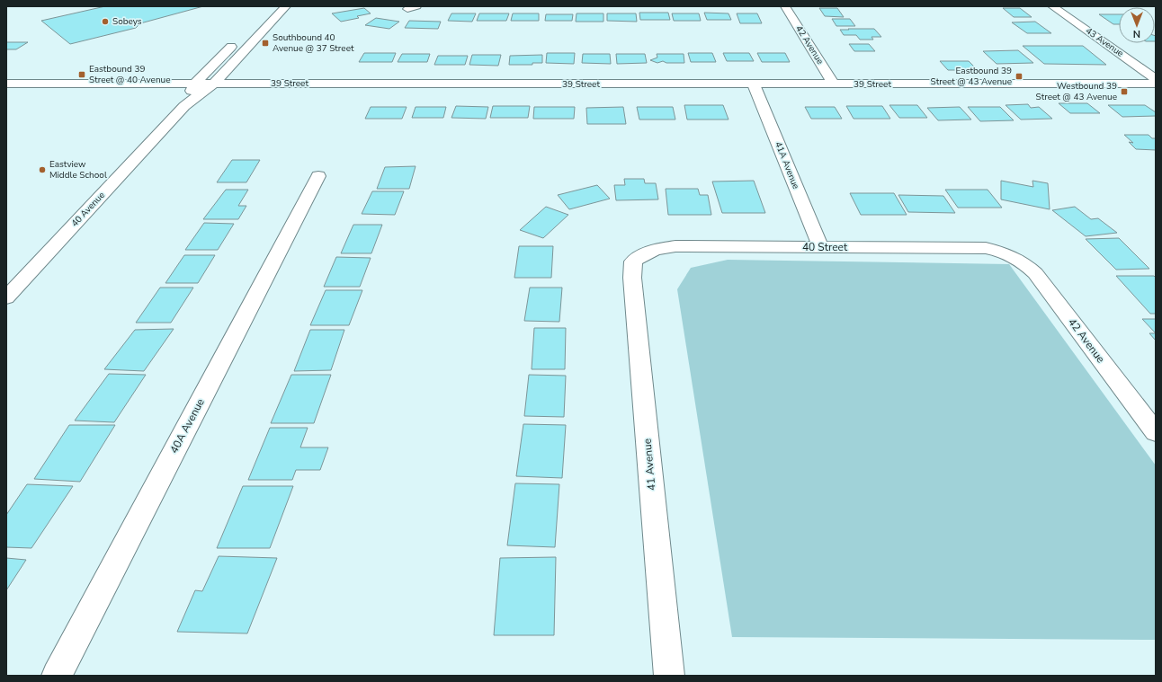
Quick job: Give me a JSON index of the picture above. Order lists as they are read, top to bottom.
{
  "streets": {
    "street": [
      "43 Avenue",
      "42 Avenue",
      "39 Street",
      "41A Avenue",
      "40 Avenue",
      "40 Street",
      "40A Avenue",
      "41 Avenue"
    ]
  },
  "crossings": [
    ["42 Avenue", "39 Street"],
    ["42 Avenue", "40 Street"],
    ["39 Street", "41A Avenue"],
    ["39 Street", "40 Avenue"],
    ["41A Avenue", "40 Street"],
    ["40 Street", "41 Avenue"]
  ],
  "places": {
    "other": ["Sobeys", "Eastview Middle School"],
    "transit": [
      "Southbound 40 Avenue @ 37 Street",
      "Eastbound 39 Street @ 40 Avenue",
      "Eastbound 39 Street @ 43 Avenue",
      "Westbound 39 Street @ 43 Avenue"
    ]
  },
  "north": "bottom"
}
